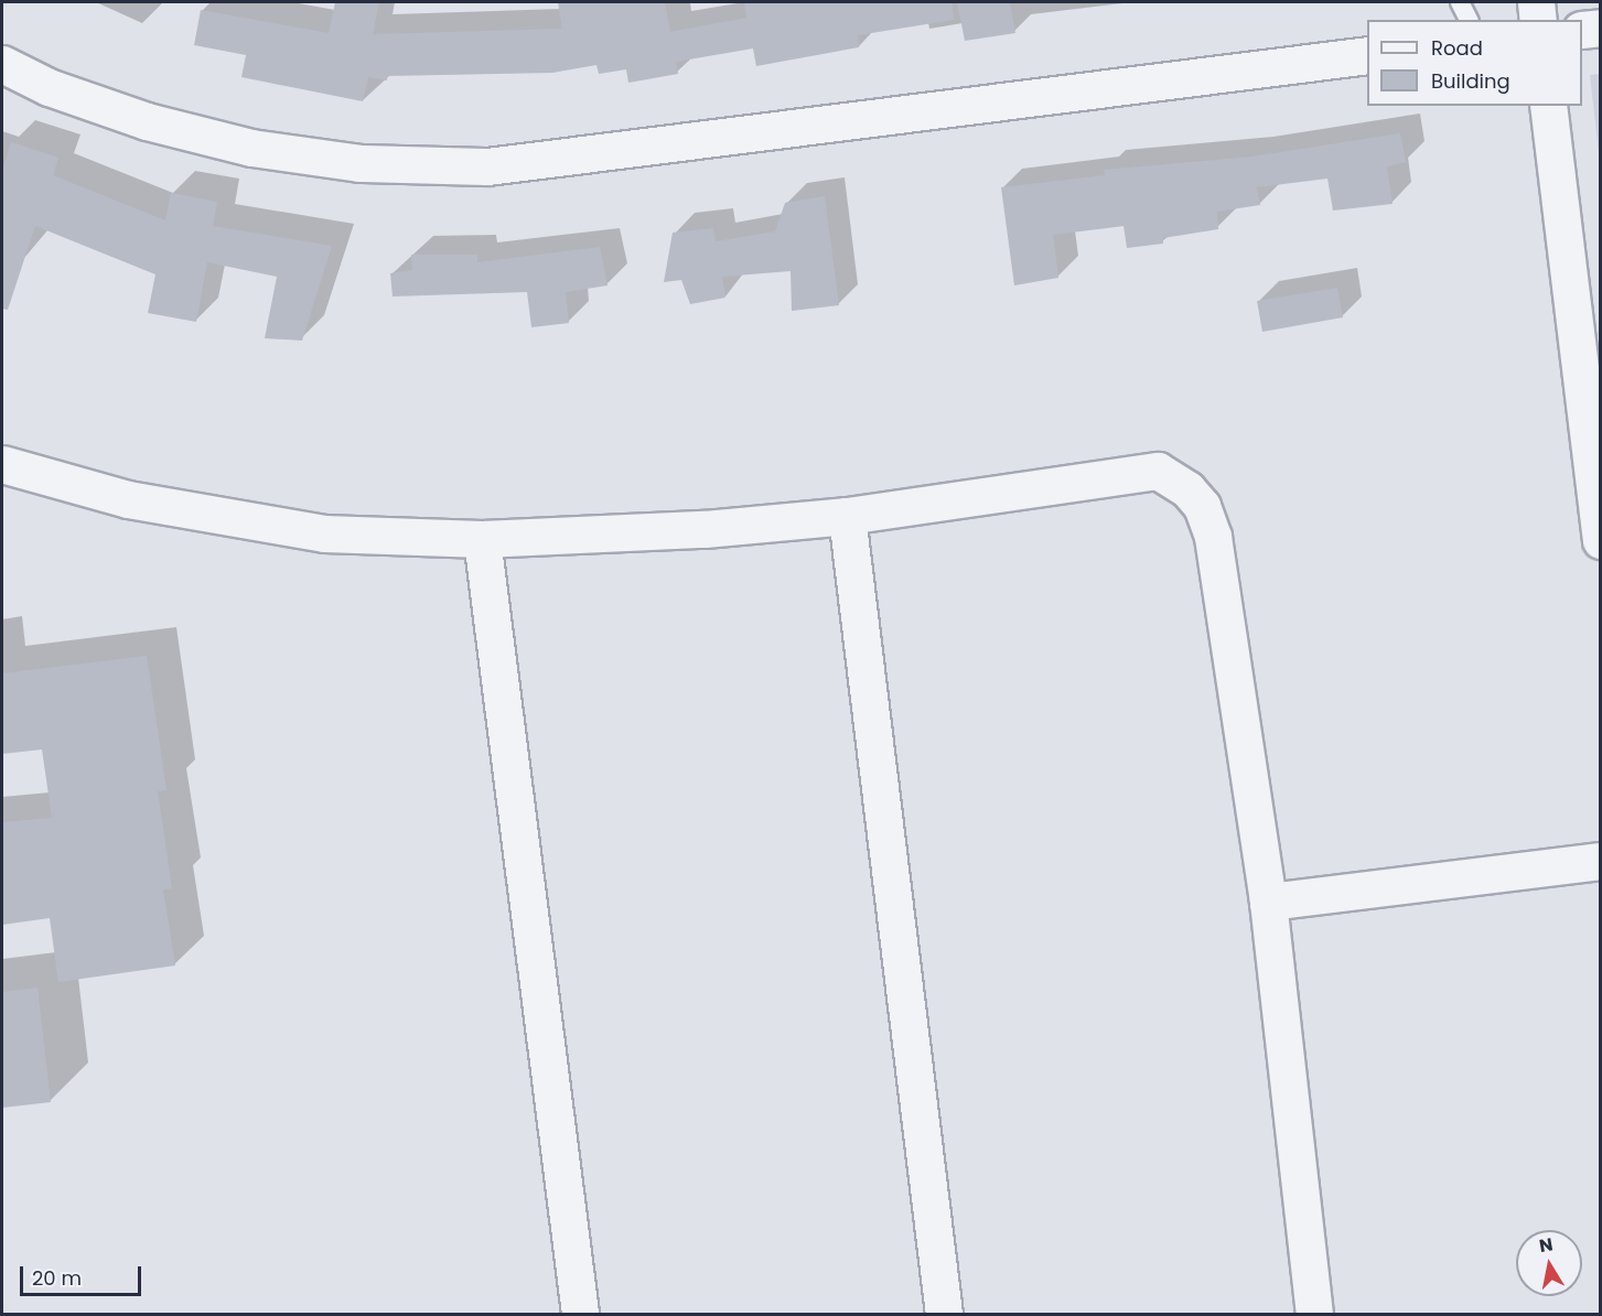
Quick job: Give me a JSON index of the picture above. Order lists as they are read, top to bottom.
{
  "legend": ["Road", "Building"],
  "scale_bar": "20 m",
  "north": "top"
}
